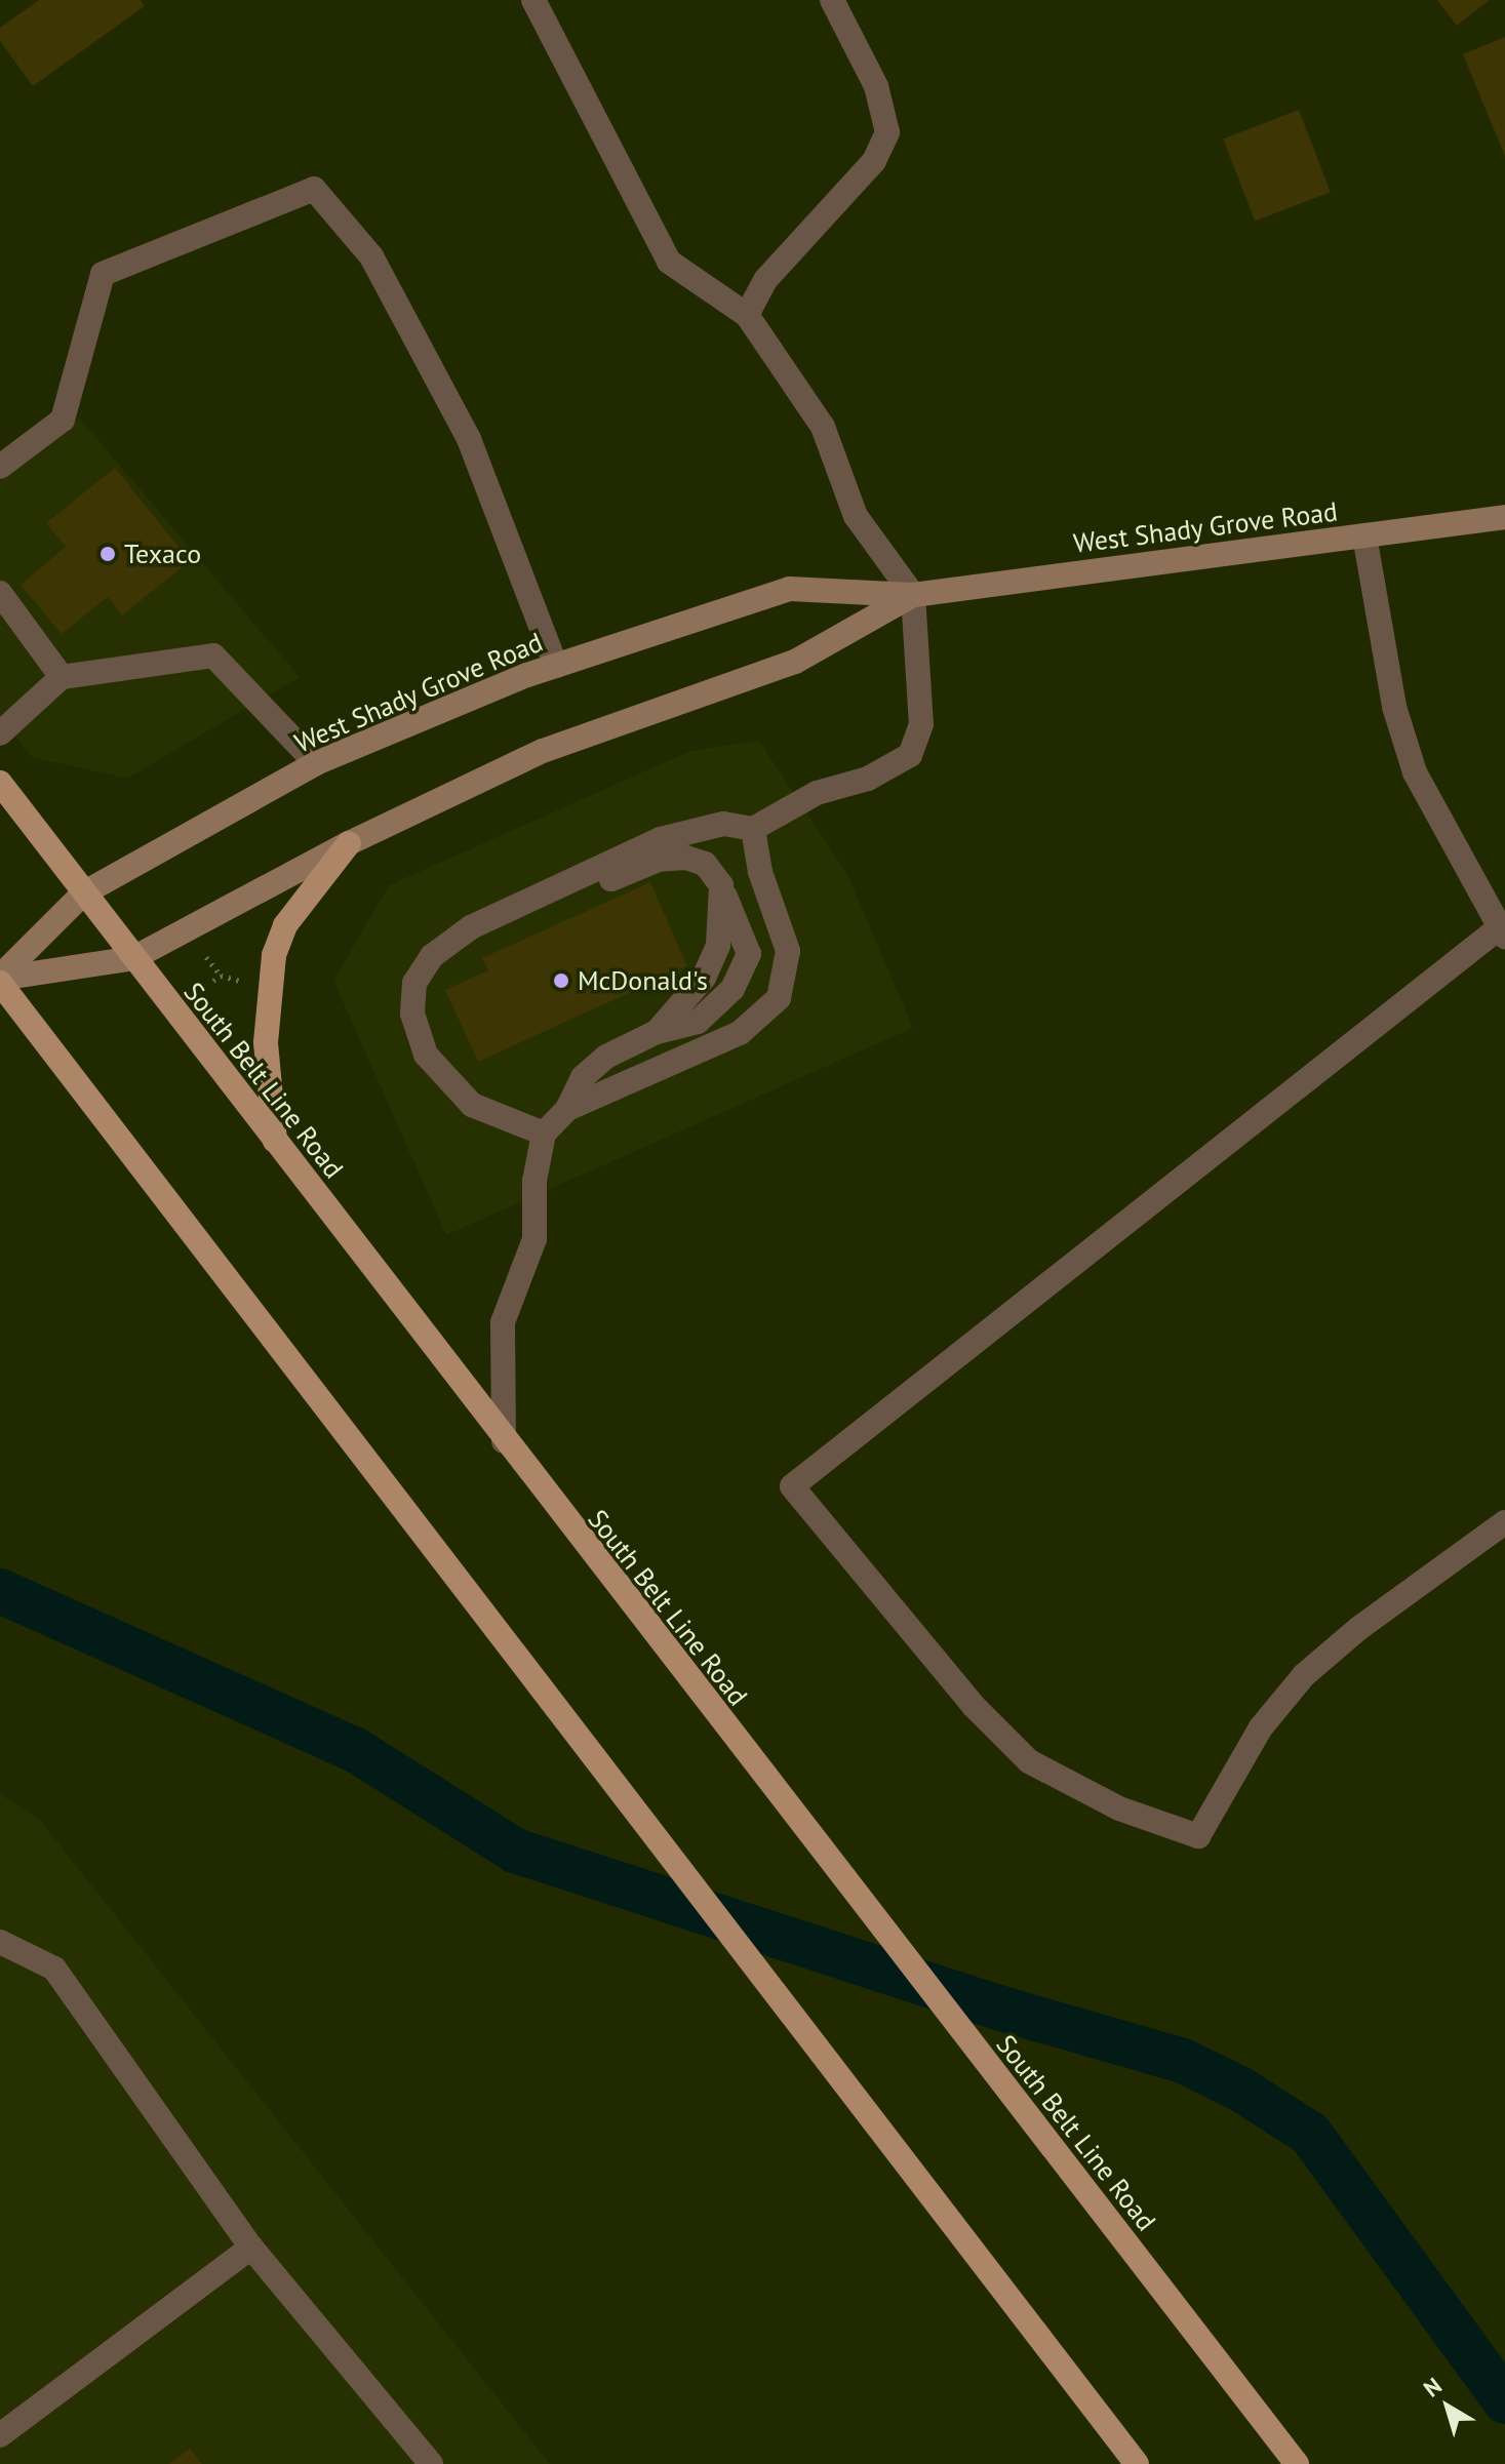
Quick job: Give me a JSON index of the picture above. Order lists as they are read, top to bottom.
{
  "streets": {
    "main road": ["West Shady Grove Road", "South Belt Line Road"]
  },
  "crossings": [
    ["West Shady Grove Road", "South Belt Line Road"]
  ],
  "places": ["Texaco", "McDonald's"],
  "north": "top left"
}
